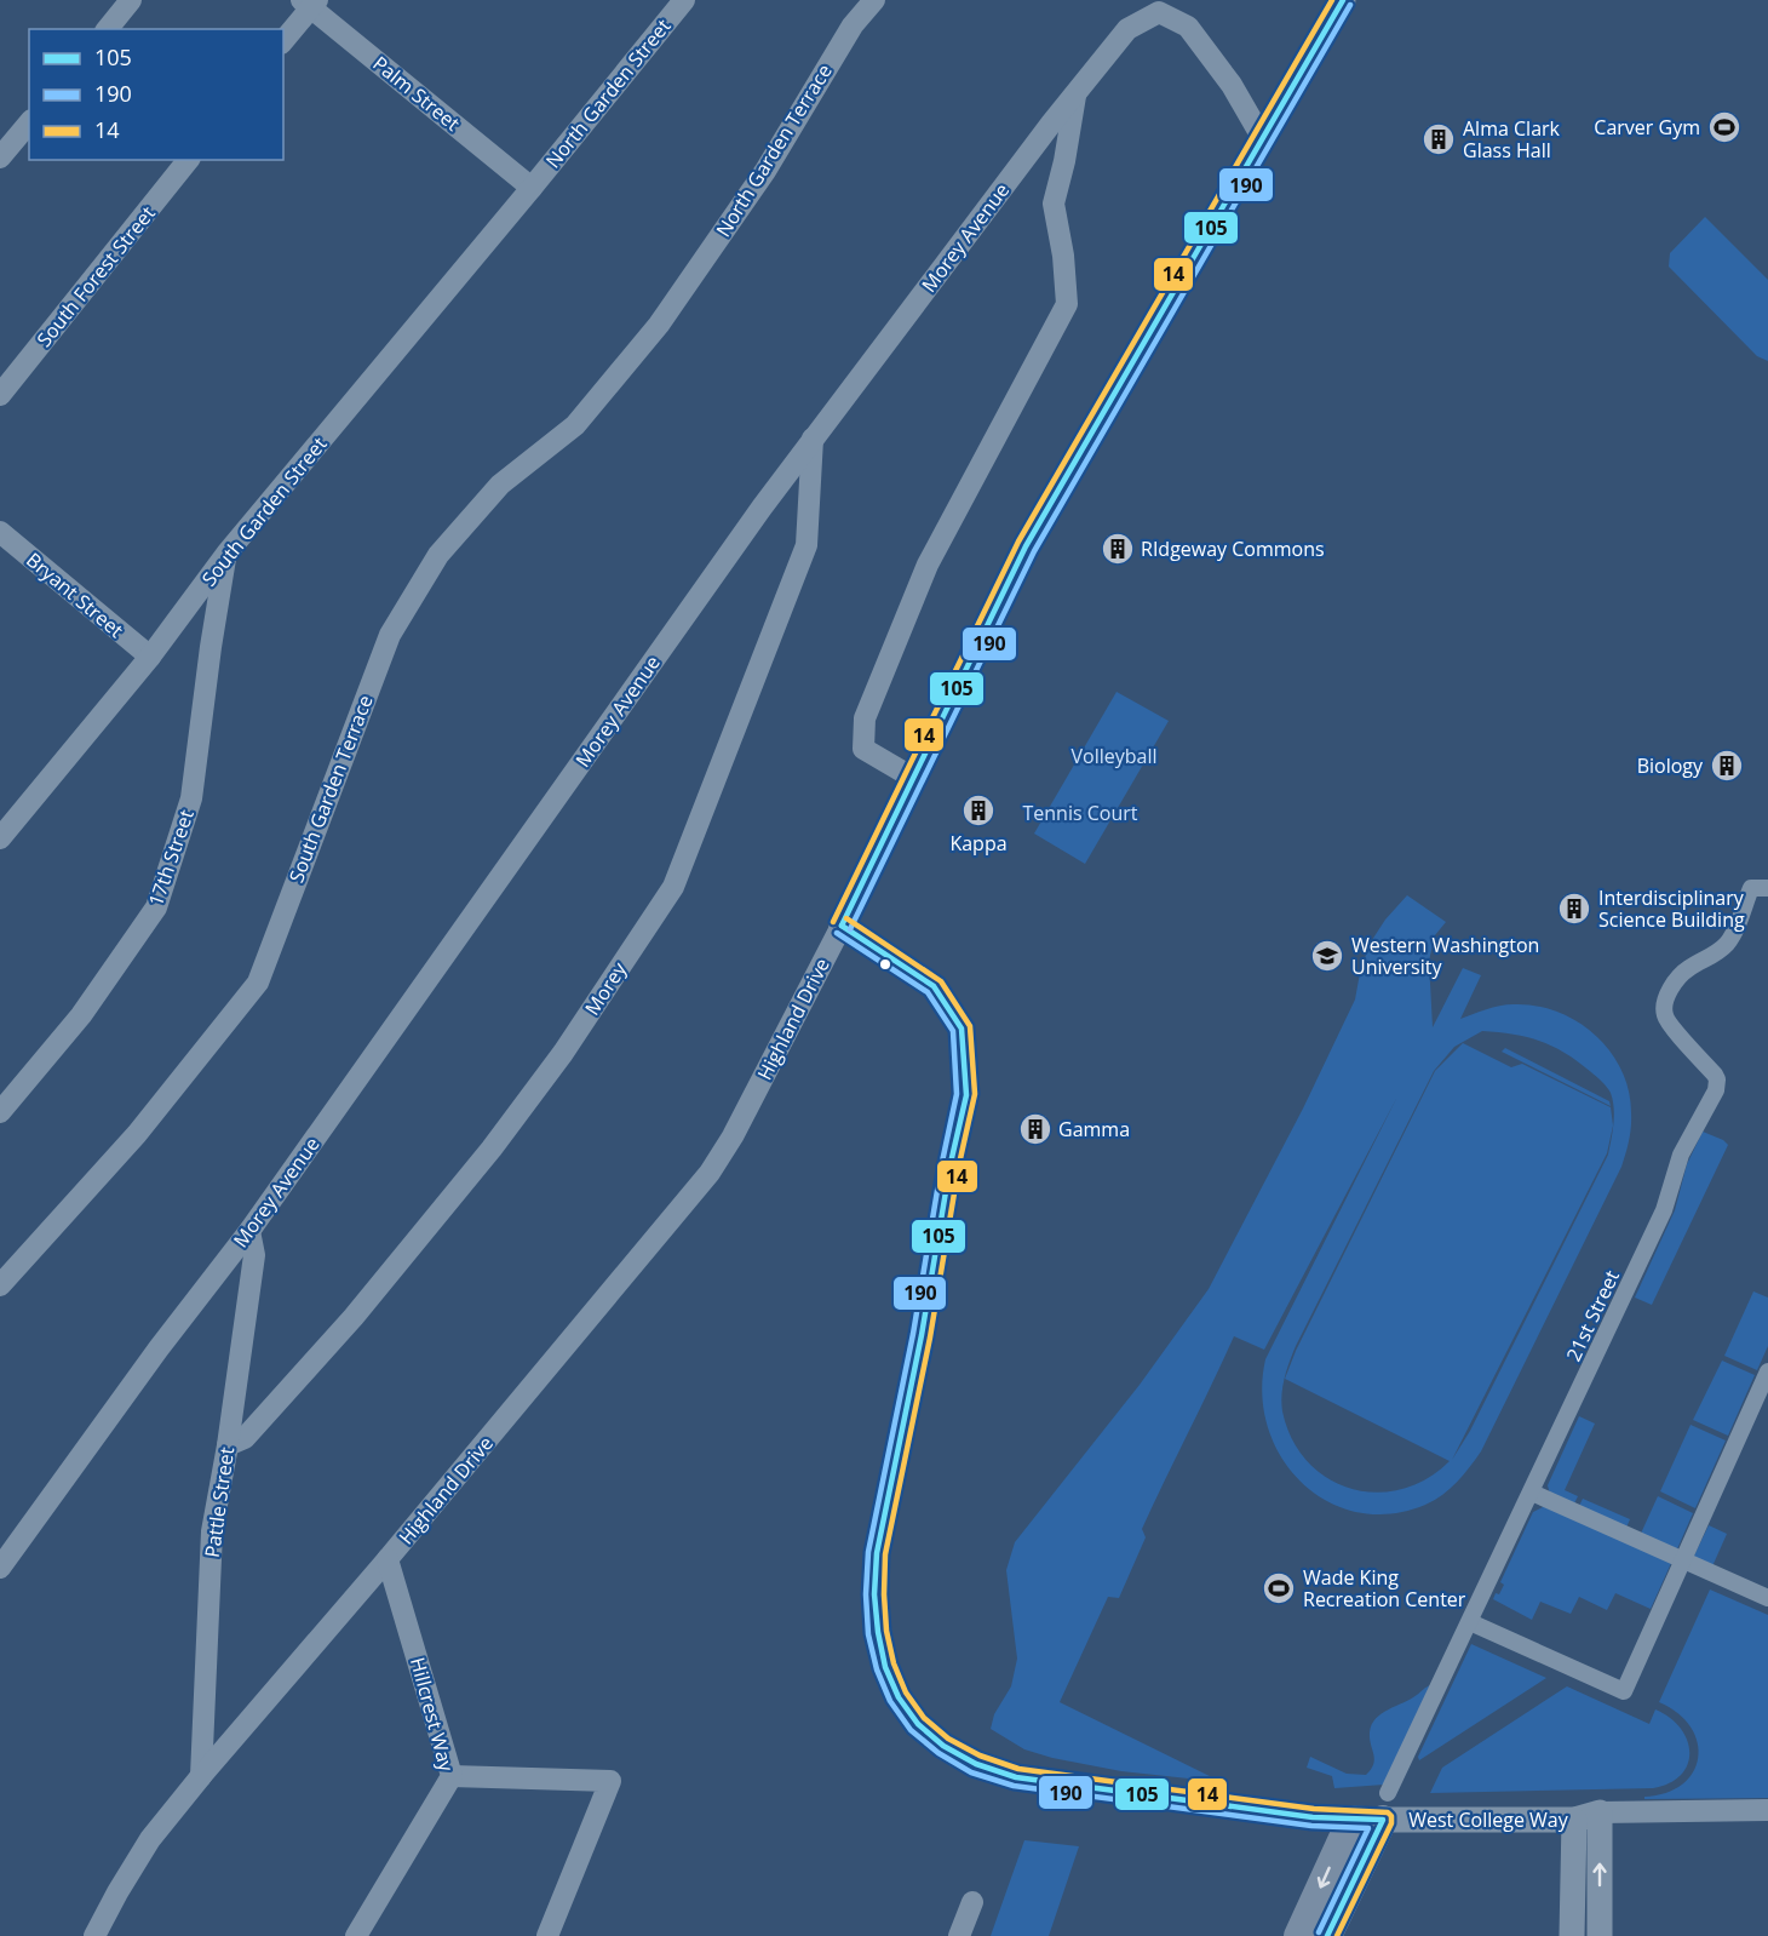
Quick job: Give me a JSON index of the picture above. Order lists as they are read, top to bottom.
{
  "streets": {
    "street": [
      "Palm Street",
      "North Garden Street",
      "North Garden Terrace",
      "Morey Avenue",
      "South Forest Street",
      "South Garden Street",
      "Bryant Street",
      "South Garden Terrace",
      "17th Street",
      "Morey",
      "Highland Drive",
      "21st Street",
      "Pattle Street",
      "Hillcrest Way",
      "West College Way"
    ]
  },
  "crossings": [
    ["Palm Street", "North Garden Street"],
    ["Palm Street", "South Garden Street"],
    ["North Garden Street", "South Garden Street"],
    ["North Garden Terrace", "South Garden Terrace"],
    ["Morey Avenue", "Morey"],
    ["Morey Avenue", "Highland Drive"],
    ["Morey Avenue", "Pattle Street"],
    ["South Garden Street", "Bryant Street"],
    ["South Garden Street", "17th Street"],
    ["Morey", "Pattle Street"],
    ["Highland Drive", "Pattle Street"],
    ["Highland Drive", "Hillcrest Way"],
    ["Highland Drive", "West College Way"],
    ["21st Street", "West College Way"]
  ],
  "parks": ["Volleyball", "Tennis Court"],
  "places": {
    "sports": ["Carver Gym", "Wade King Recreation Center"],
    "building": [
      "Alma Clark Glass Hall",
      "RIdgeway Commons",
      "Biology",
      "Kappa",
      "Interdisciplinary Science Building",
      "Gamma"
    ],
    "school or university": ["Western Washington University"]
  },
  "lines": ["transit line 105", "transit line 14", "transit line 190"],
  "legend": ["105", "190", "14"]
}
